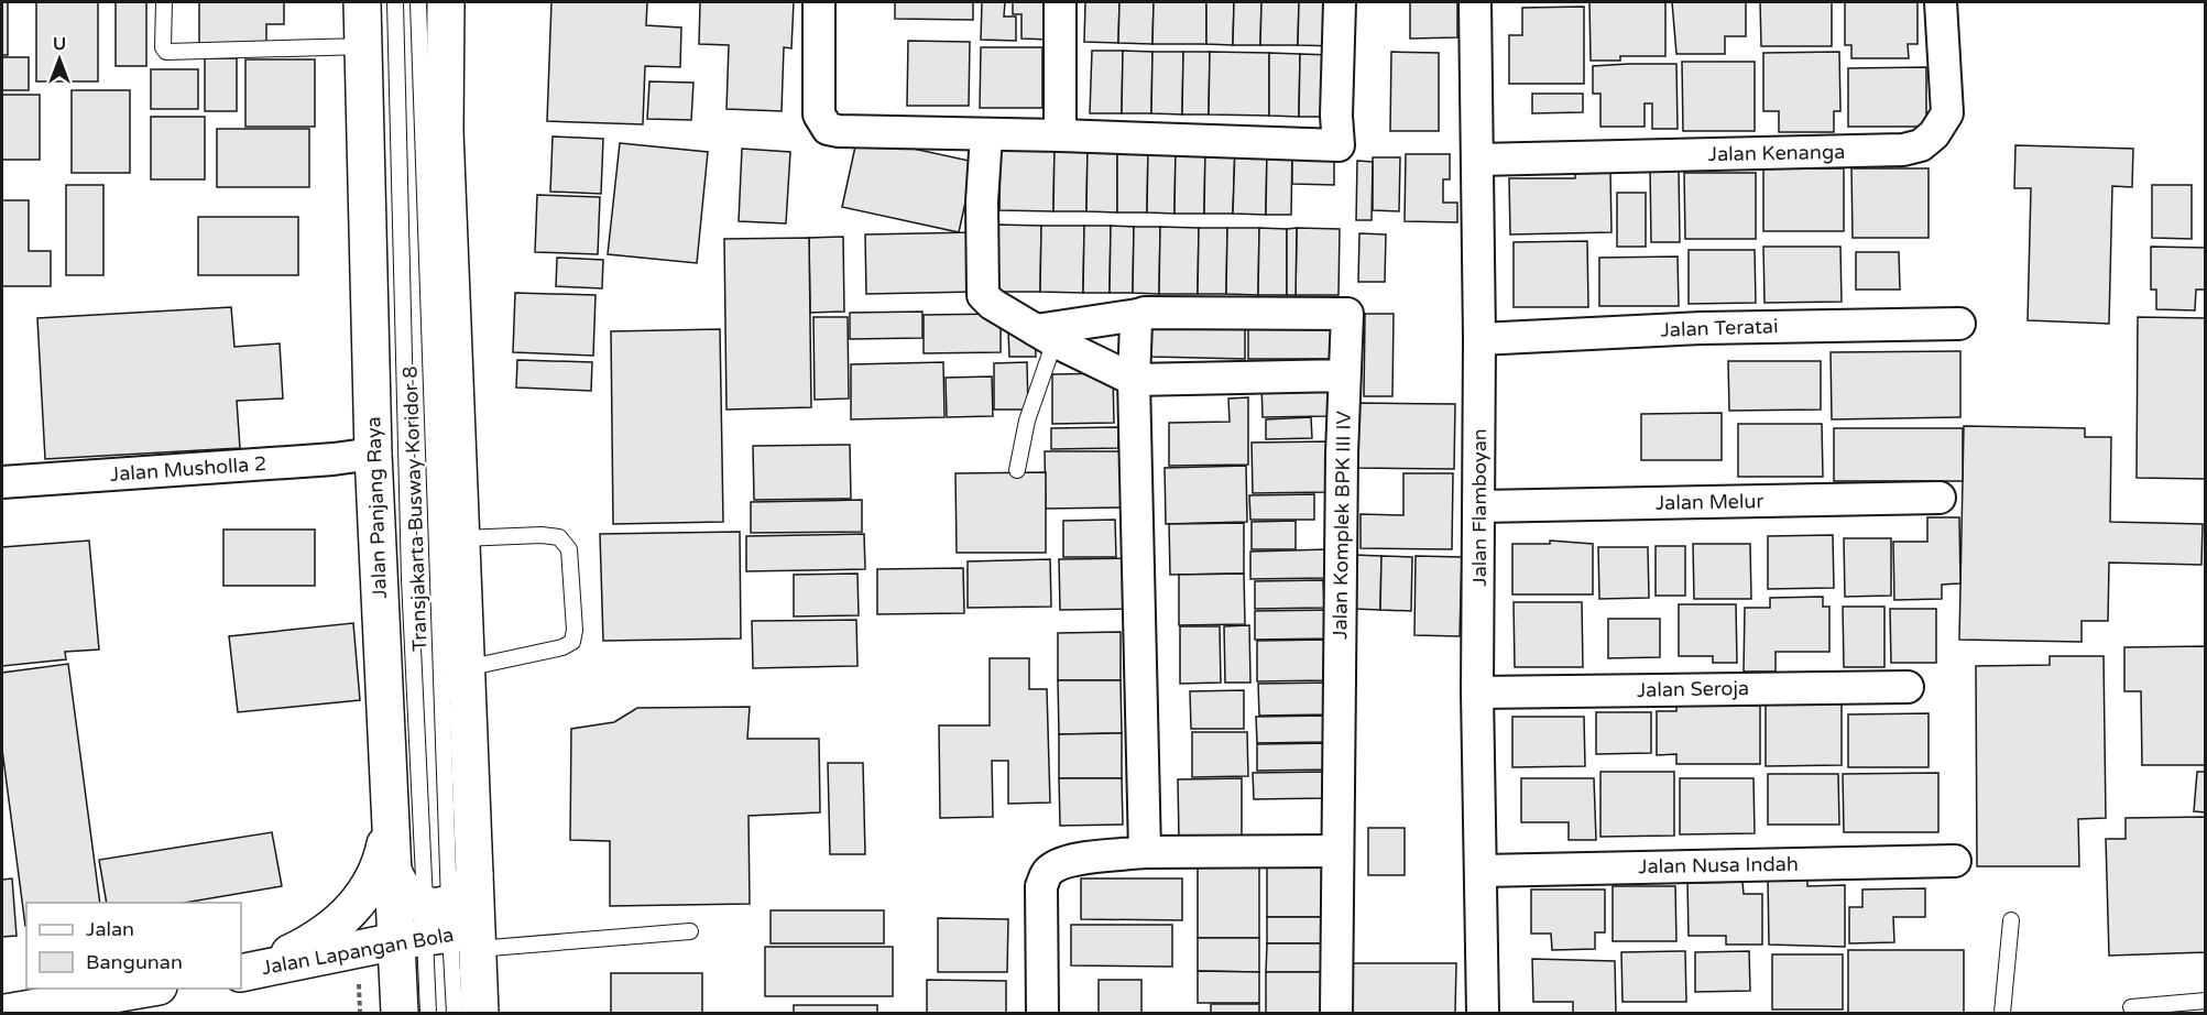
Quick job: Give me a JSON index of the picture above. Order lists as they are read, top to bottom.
{
  "streets": {
    "main road": ["Jalan Panjang Raya", "Jalan Lapangan Bola"],
    "street": [
      "Jalan Kenanga",
      "Jalan Teratai",
      "Jalan Musholla 2",
      "Jalan Melur",
      "Jalan Flamboyan",
      "Jalan Komplek BPK III IV",
      "Jalan Seroja",
      "Jalan Nusa Indah"
    ],
    "lane": ["Transjakarta Busway Koridor 8"]
  },
  "crossings": [
    ["Jalan Kenanga", "Jalan Flamboyan"],
    ["Jalan Teratai", "Jalan Flamboyan"],
    ["Jalan Musholla 2", "Jalan Panjang Raya"],
    ["Jalan Melur", "Jalan Flamboyan"],
    ["Jalan Panjang Raya", "Transjakarta Busway Koridor 8"],
    ["Jalan Panjang Raya", "Jalan Lapangan Bola"],
    ["Jalan Flamboyan", "Jalan Seroja"],
    ["Jalan Flamboyan", "Jalan Nusa Indah"],
    ["Transjakarta Busway Koridor 8", "Jalan Lapangan Bola"]
  ],
  "legend": ["Jalan", "Bangunan"],
  "north": "top"
}
